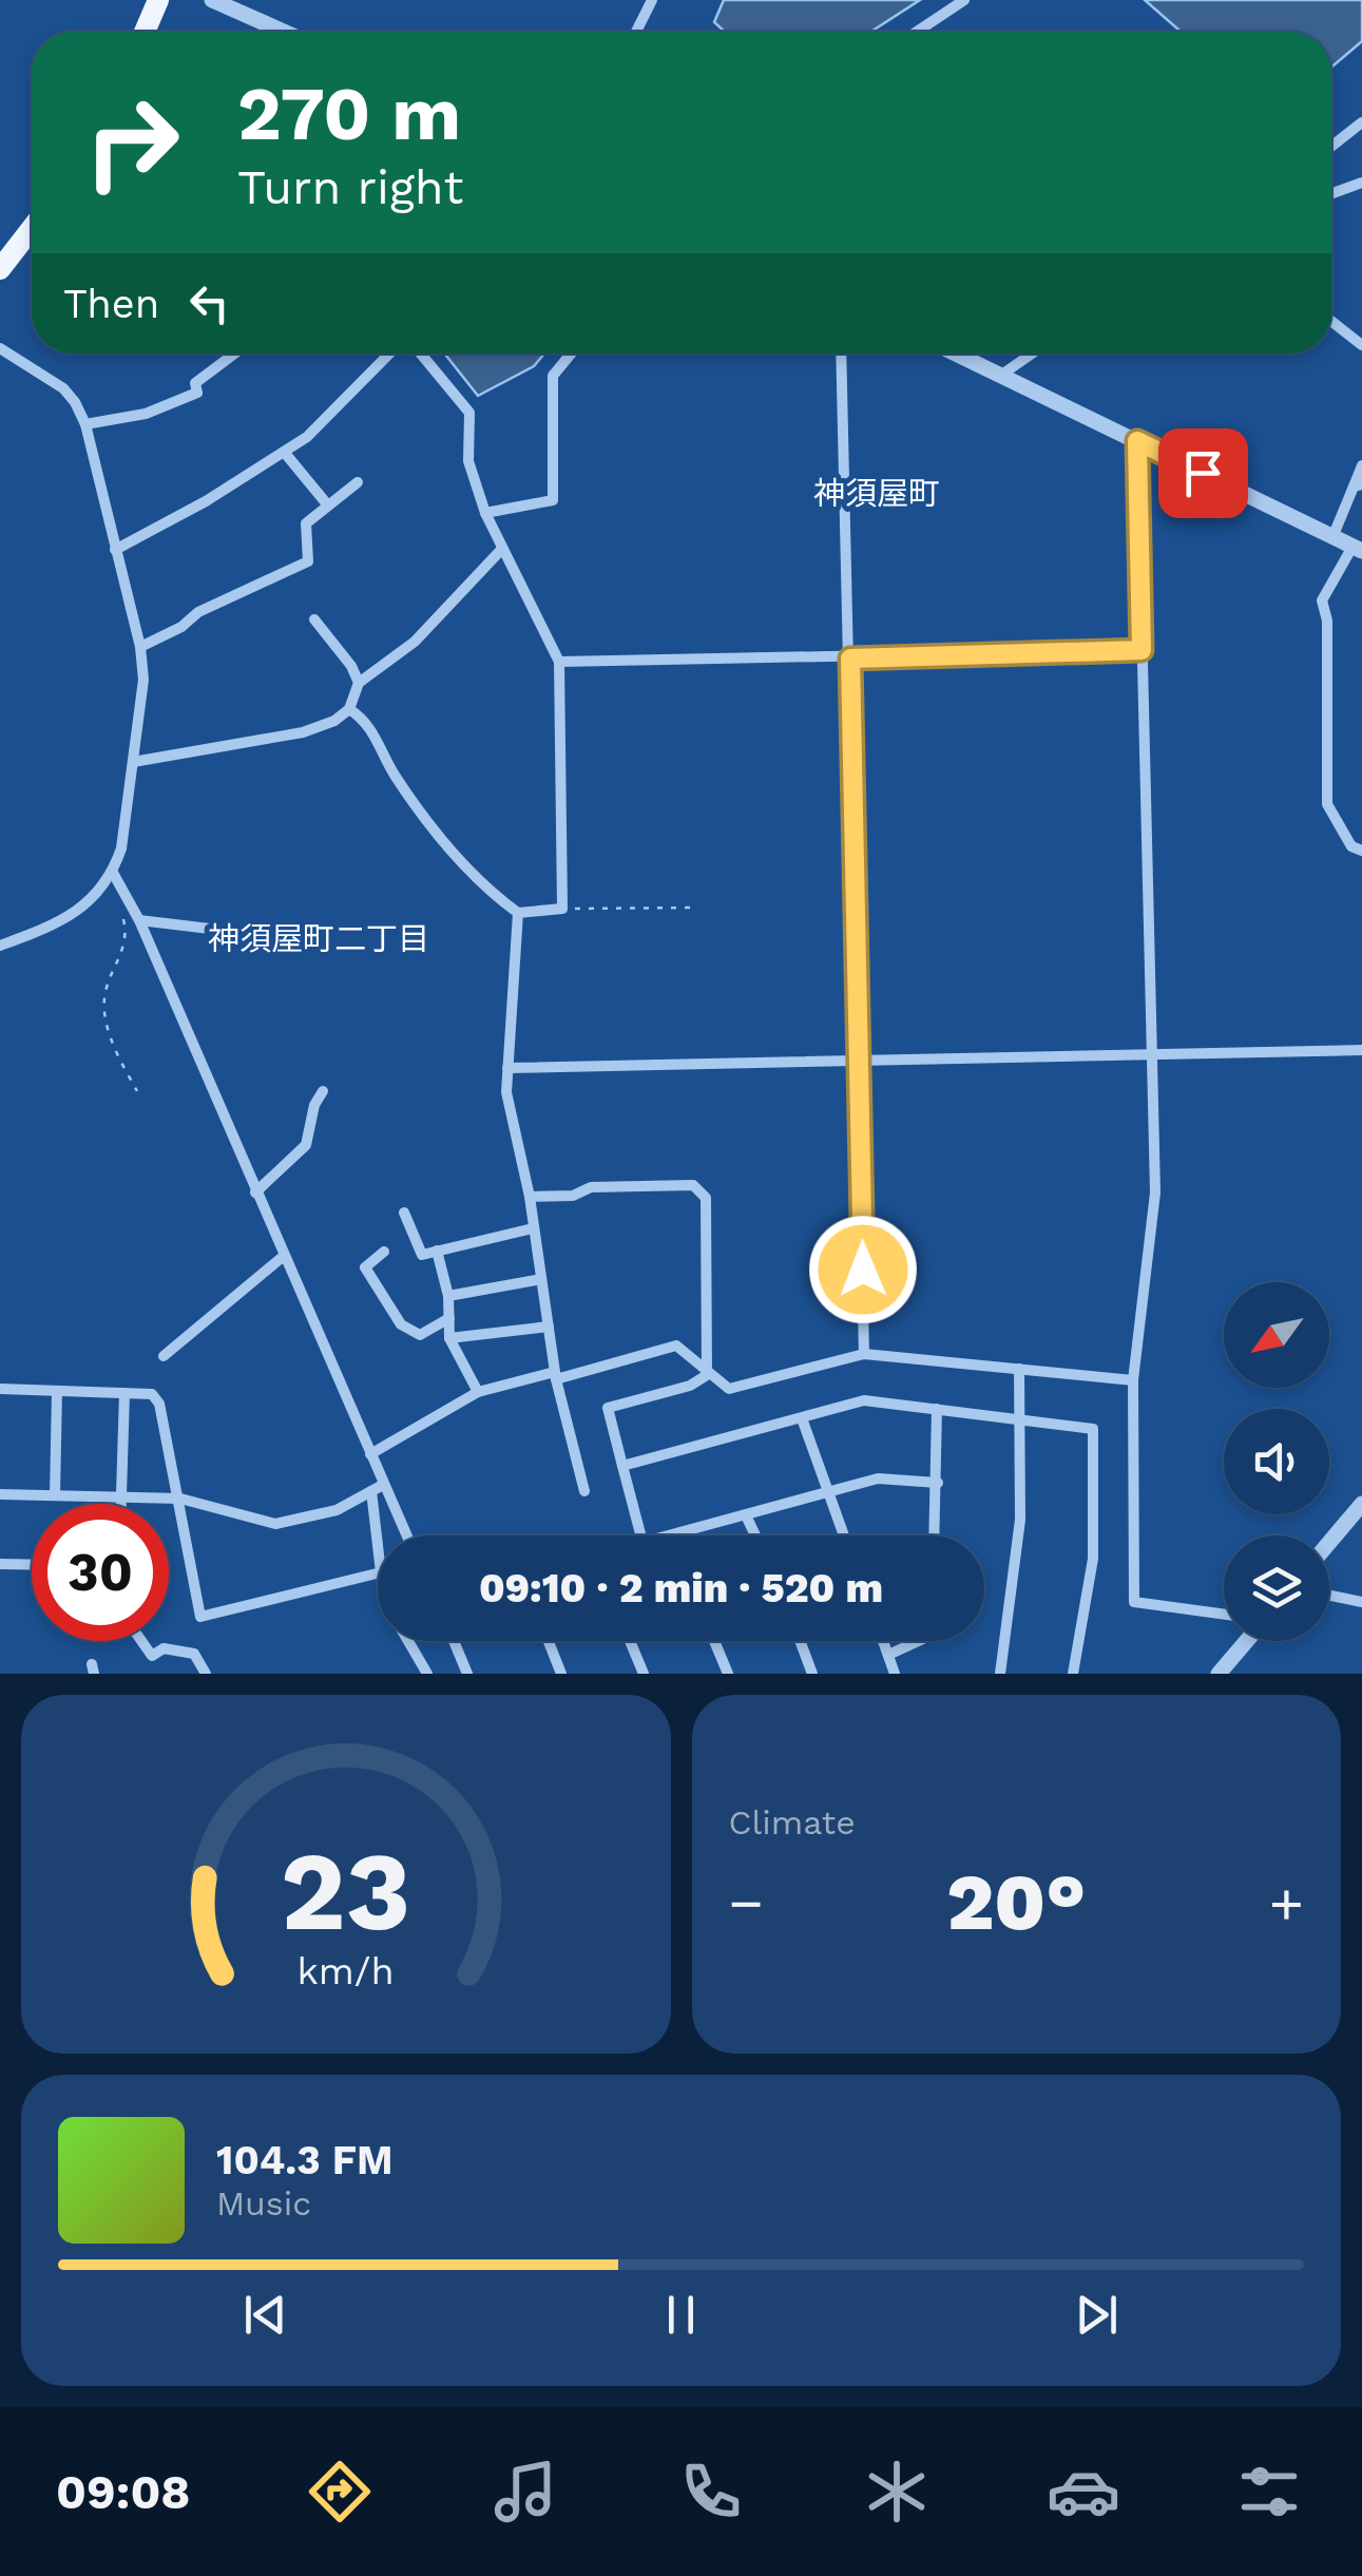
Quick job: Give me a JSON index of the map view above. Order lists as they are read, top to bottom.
{
  "districts": ["神須屋町", "神須屋町二丁目"],
  "north": "bottom left",
  "page": {
    "turn": ["270 m", "Turn right"],
    "then": "Then",
    "limit": "30",
    "trip": "09:10 · 2 min · 520 m",
    "tile": "Climate",
    "heat": ["−", "20°", "+"],
    "song": ["104.3 FM", "Music"],
    "tabs": "09:08",
    "gauge": ["23", "km/h"]
  }
}
